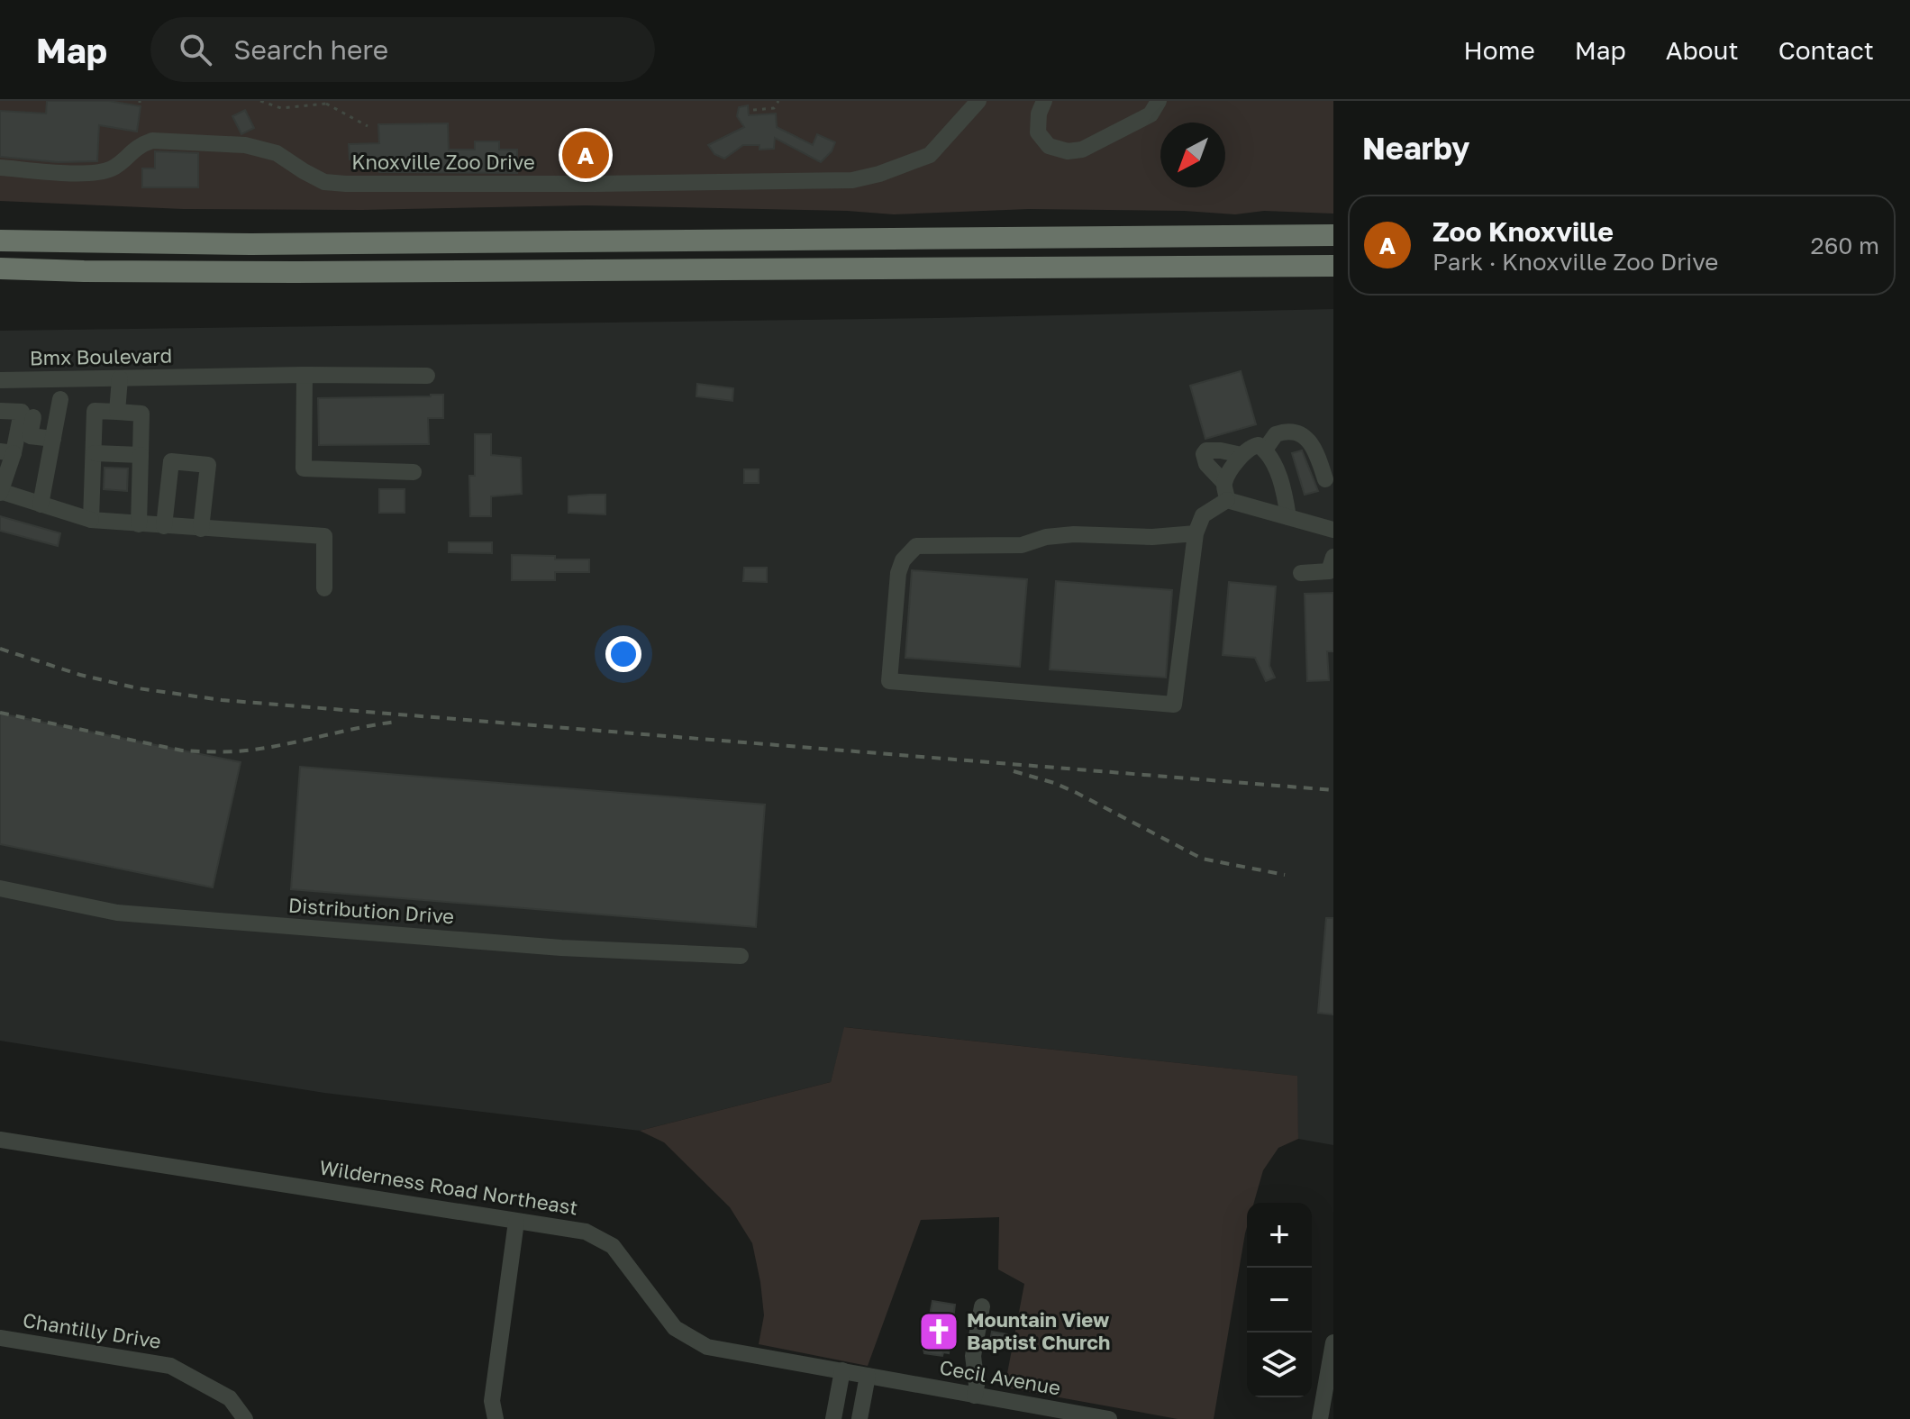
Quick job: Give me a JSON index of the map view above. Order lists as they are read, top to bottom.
{
  "streets": {
    "street": [
      "Knoxville Zoo Drive",
      "Bmx Boulevard",
      "Distribution Drive",
      "Wilderness Road Northeast",
      "Chantilly Drive",
      "Cecil Avenue"
    ]
  },
  "crossings": [
    ["Wilderness Road Northeast", "Cecil Avenue"]
  ],
  "places": {
    "church": ["Mountain View Baptist Church"]
  },
  "north": "bottom left",
  "page": {
    "header": "Map",
    "search": "Search here",
    "nav": [
      "Home",
      "Map",
      "About",
      "Contact"
    ],
    "heading": "Nearby",
    "pins": "A",
    "list": [
      {
        "mark": "A",
        "name": "Zoo Knoxville",
        "note": "Park · Knoxville Zoo Drive",
        "value": "260 m"
      }
    ],
    "map_buttons": ["+", "−"]
  }
}
